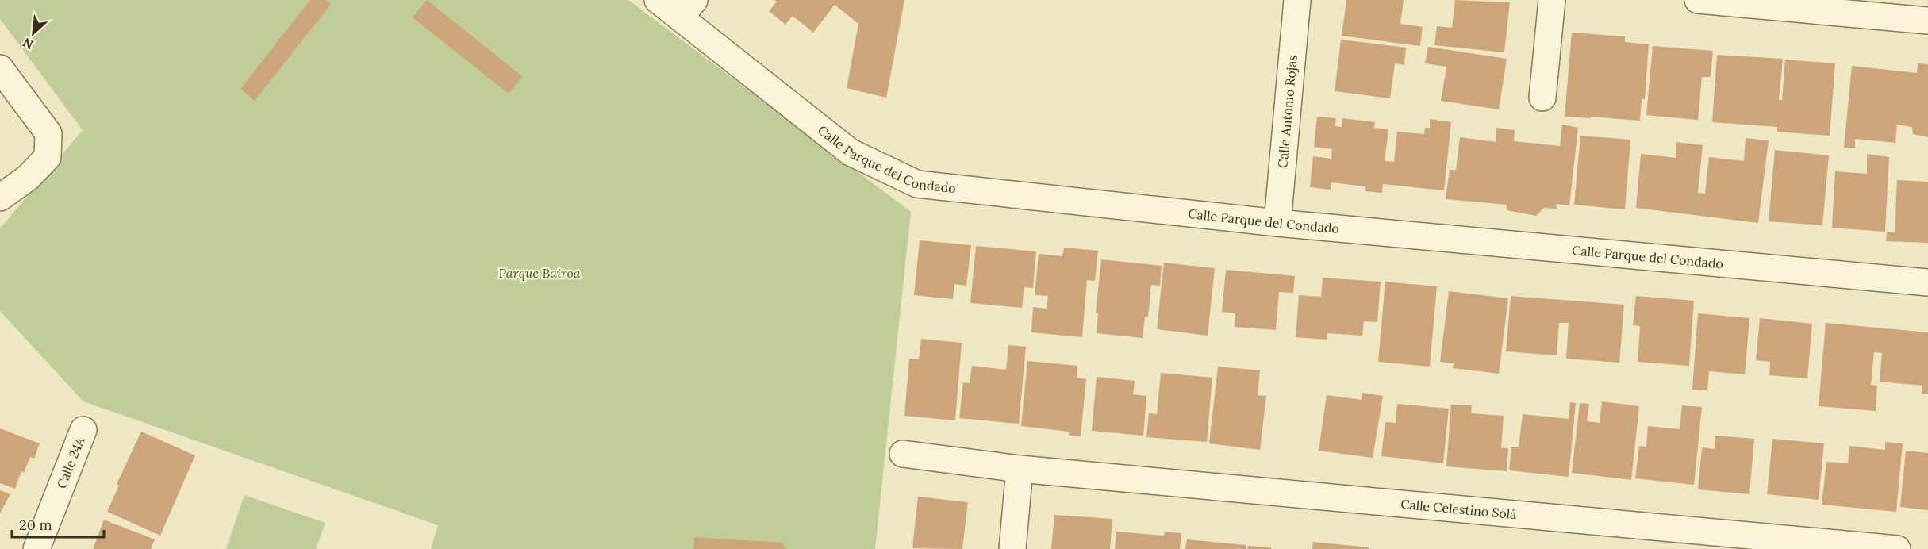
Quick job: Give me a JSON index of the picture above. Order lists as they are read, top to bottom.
{
  "streets": {
    "street": [
      "Calle Antonio Rojas",
      "Calle Parque del Condado",
      "Calle 24A",
      "Calle Celestino Solá"
    ]
  },
  "crossings": [
    ["Calle Antonio Rojas", "Calle Parque del Condado"]
  ],
  "parks": ["Parque Bairoa"],
  "scale_bar": "20 m",
  "north": "bottom left"
}
